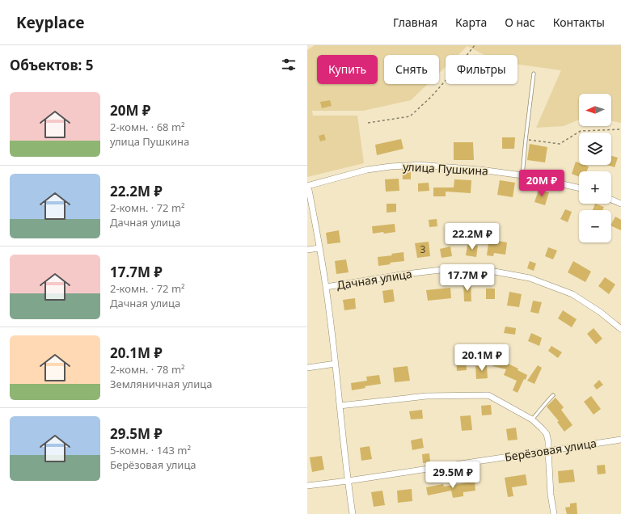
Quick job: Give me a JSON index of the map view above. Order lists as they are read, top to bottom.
{
  "streets": {
    "street": ["улица Пушкина", "Дачная улица", "Берёзовая улица"]
  },
  "house_numbers": ["3"],
  "north": "left",
  "page": {
    "header": "Keyplace",
    "nav": [
      "Главная",
      "Карта",
      "О нас",
      "Контакты"
    ],
    "heading": "Объектов: 5",
    "chip": ["Купить", "Снять", "Фильтры"],
    "list": [
      {
        "name": "20M ₽",
        "note": "2-комн. · 68 m² · улица Пушкина"
      },
      {
        "name": "22.2M ₽",
        "note": "2-комн. · 72 m² · Дачная улица"
      },
      {
        "name": "17.7M ₽",
        "note": "2-комн. · 72 m² · Дачная улица"
      },
      {
        "name": "20.1M ₽",
        "note": "2-комн. · 78 m² · Земляничная улица"
      },
      {
        "name": "29.5M ₽",
        "note": "5-комн. · 143 m² · Берёзовая улица"
      }
    ],
    "map_buttons": ["+", "−"],
    "price": [
      "20M ₽",
      "22.2M ₽",
      "17.7M ₽",
      "20.1M ₽",
      "29.5M ₽"
    ]
  }
}
